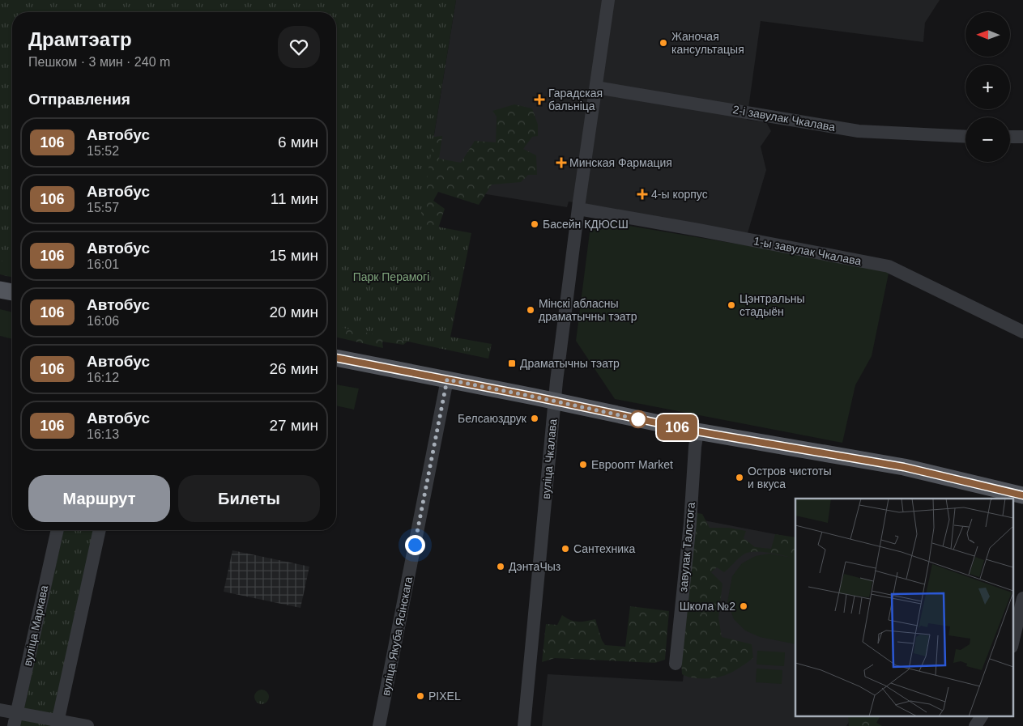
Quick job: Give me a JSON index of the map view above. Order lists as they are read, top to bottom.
{
  "streets": {
    "street": [
      "2-і завулак Чкалава",
      "1-ы завулак Чкалава",
      "вуліца Чкалава",
      "завулак Талстога",
      "вуліца Маркава",
      "вуліца Якуба Ясінскага"
    ]
  },
  "crossings": [
    ["2-і завулак Чкалава", "вуліца Чкалава"],
    ["1-ы завулак Чкалава", "вуліца Чкалава"]
  ],
  "parks": ["Парк Перамогі"],
  "places": {
    "other": [
      "Жаночая кансультацыя",
      "Басейн КДЮСШ",
      "Цэнтральны стадыён",
      "Мінскі абласны драматычны тэатр",
      "Белсаюздрук",
      "Евроопт Market",
      "Остров чистоты и вкуса",
      "Сантехника",
      "ДэнтаЧыз",
      "Школа №2",
      "PIXEL"
    ],
    "health": ["Гарадская бальніца", "Минская Фармация", "4-ы корпус"],
    "transit": ["Драматычны тэатр"]
  },
  "lines": ["bus line 106"],
  "north": "left",
  "page": {
    "on_map": "106",
    "map_buttons": ["+", "−"],
    "heading": [
      ["Драмтэатр", "Пешком · 3 мин · 240 m"],
      "Отправления"
    ],
    "list": [
      {
        "mark": "106",
        "name": "Автобус",
        "note": "15:52",
        "value": "6 мин"
      },
      {
        "mark": "106",
        "name": "Автобус",
        "note": "15:57",
        "value": "11 мин"
      },
      {
        "mark": "106",
        "name": "Автобус",
        "note": "16:01",
        "value": "15 мин"
      },
      {
        "mark": "106",
        "name": "Автобус",
        "note": "16:06",
        "value": "20 мин"
      },
      {
        "mark": "106",
        "name": "Автобус",
        "note": "16:12",
        "value": "26 мин"
      },
      {
        "mark": "106",
        "name": "Автобус",
        "note": "16:13",
        "value": "27 мин"
      }
    ],
    "buttons": ["Маршрут", "Билеты"]
  }
}
